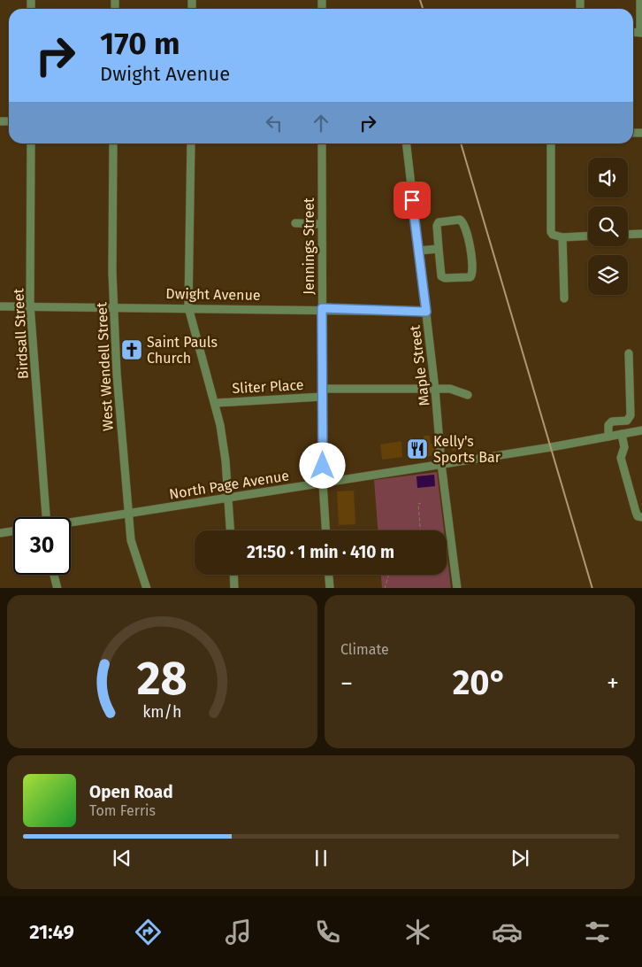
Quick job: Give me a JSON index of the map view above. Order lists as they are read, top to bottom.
{
  "streets": {
    "street": [
      "Jennings Street",
      "Dwight Avenue",
      "Birdsall Street",
      "Maple Street",
      "West Wendell Street",
      "Sliter Place",
      "North Page Avenue"
    ]
  },
  "crossings": [
    ["Jennings Street", "Dwight Avenue"],
    ["Jennings Street", "Sliter Place"],
    ["Jennings Street", "North Page Avenue"],
    ["Dwight Avenue", "Birdsall Street"],
    ["Dwight Avenue", "Maple Street"],
    ["Dwight Avenue", "West Wendell Street"],
    ["Maple Street", "Sliter Place"],
    ["Maple Street", "North Page Avenue"],
    ["West Wendell Street", "North Page Avenue"]
  ],
  "places": {
    "church": ["Saint Pauls Church"],
    "restaurant": ["Kelly's Sports Bar"]
  },
  "page": {
    "turn": ["170 m", "Dwight Avenue"],
    "limit": "30",
    "trip": "21:50 · 1 min · 410 m",
    "tile": "Climate",
    "heat": ["−", "20°", "+"],
    "song": ["Open Road", "Tom Ferris"],
    "tabs": "21:49",
    "gauge": ["28", "km/h"]
  }
}
